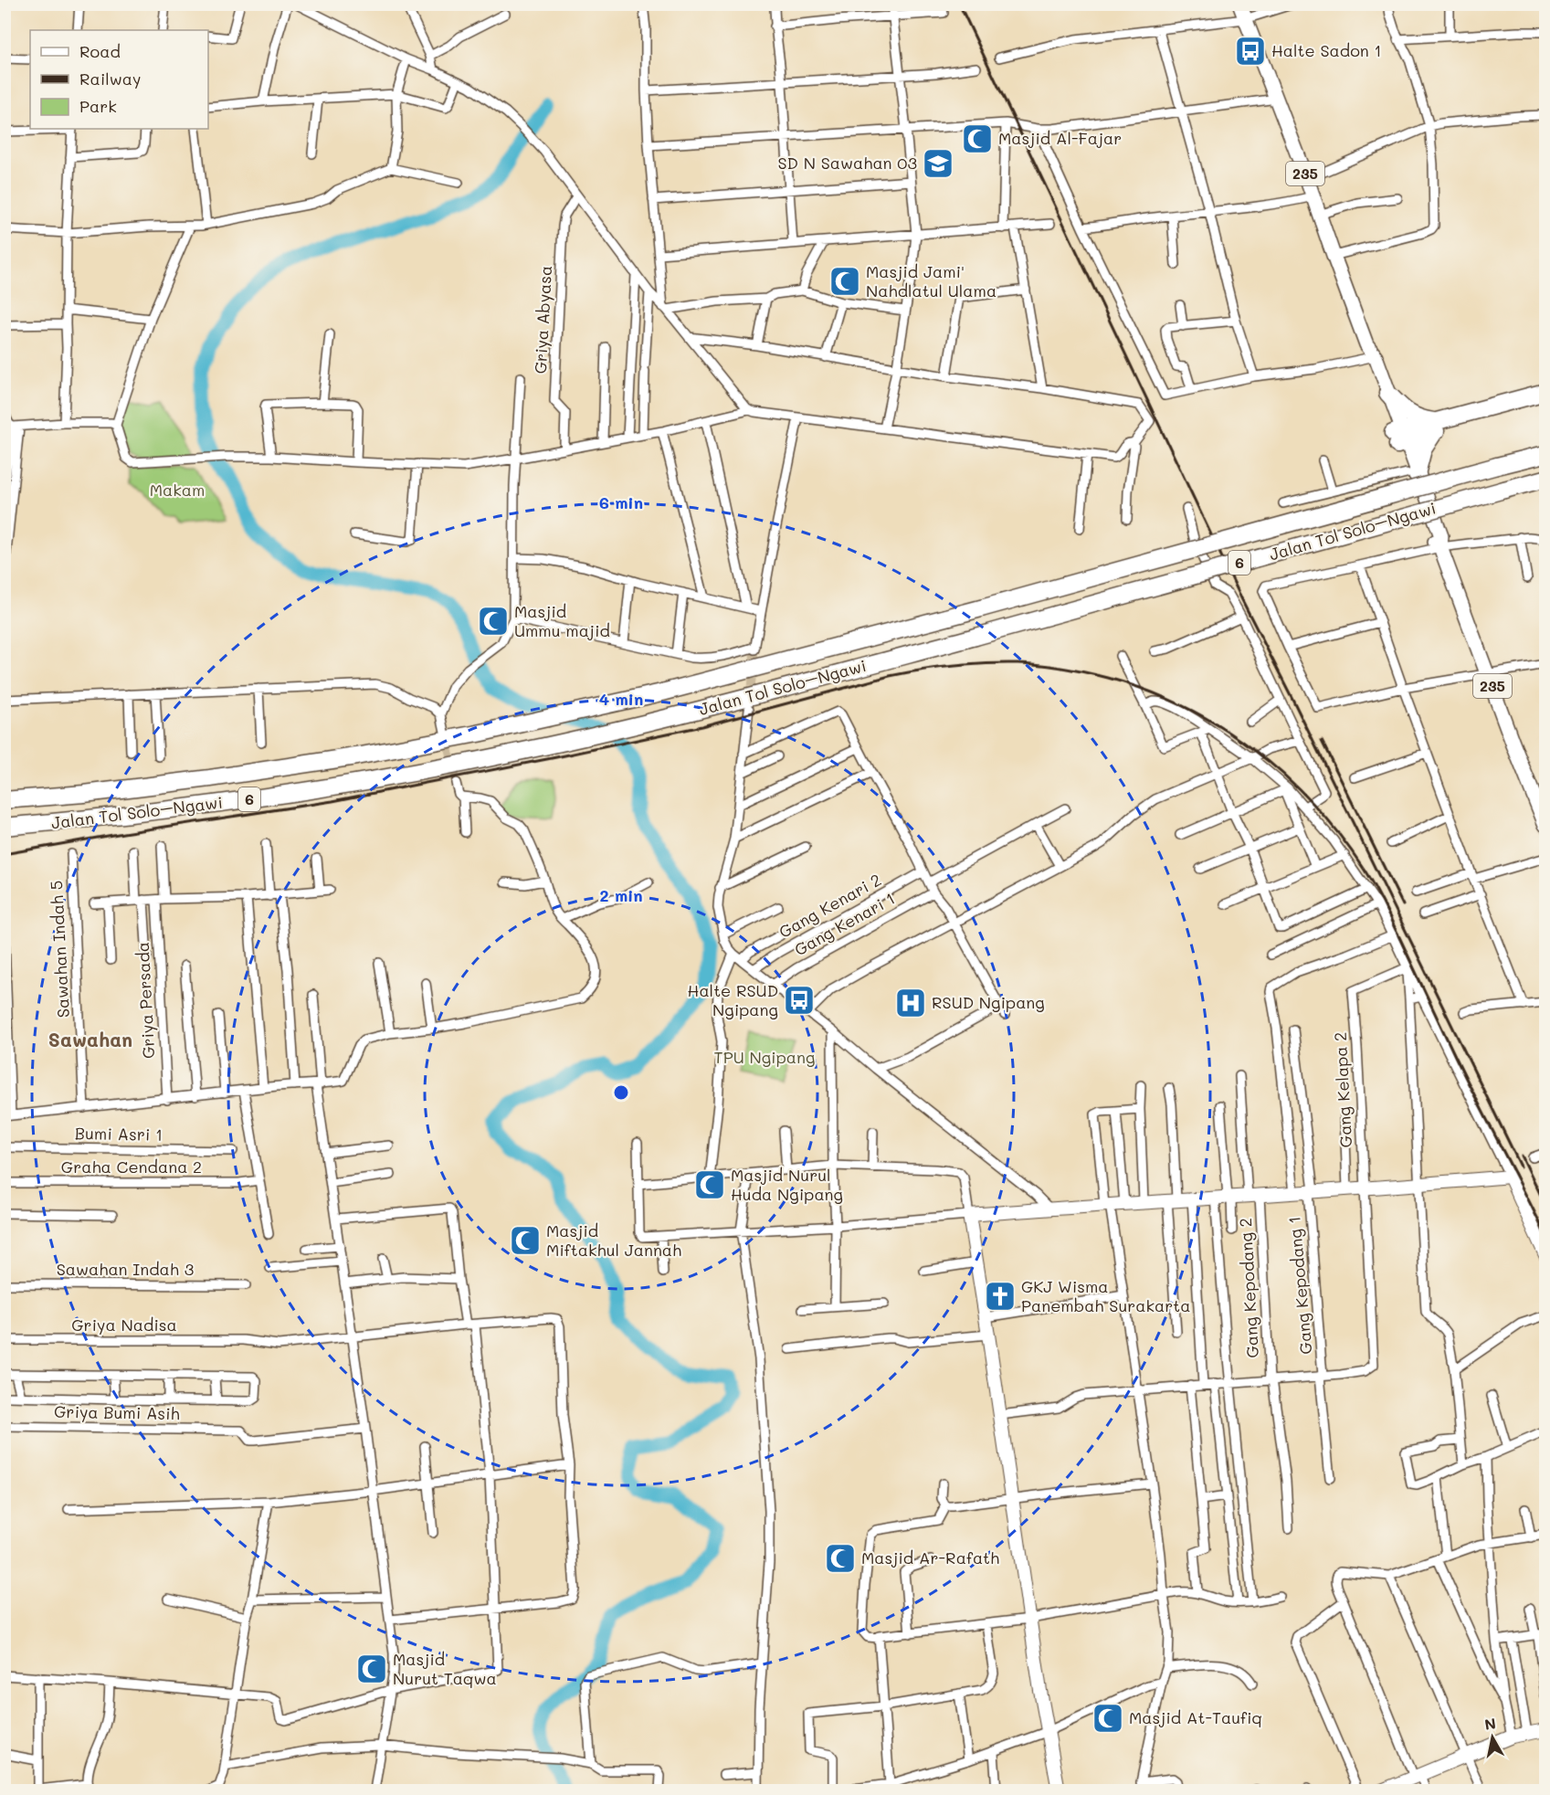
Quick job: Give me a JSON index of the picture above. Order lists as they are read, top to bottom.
{
  "streets": {
    "highway": ["Jalan Tol Solo–Ngawi", "6"],
    "main road": ["235"],
    "street": [
      "Griya Abyasa",
      "Gang Kenari 2",
      "Gang Kenari 1",
      "Sawahan Indah 5",
      "Griya Persada",
      "Gang Kelapa 2",
      "Bumi Asri 1",
      "Graha Cendana 2",
      "Sawahan Indah 3",
      "Gang Kepodang 1",
      "Gang Kepodang 2",
      "Griya Nadisa",
      "Griya Bumi Asih"
    ]
  },
  "crossings": [
    ["Gang Kelapa 2", "Gang Kepodang 1"]
  ],
  "districts": ["Sawahan"],
  "parks": ["Makam", "TPU Ngipang"],
  "places": {
    "bus stop": ["Halte Sadon 1", "Halte RSUD Ngipang"],
    "mosque": [
      "Masjid Al-Fajar",
      "Masjid Jami' Nahdlatul Ulama",
      "Masjid Ummu majid",
      "Masjid Nurul Huda Ngipang",
      "Masjid Miftakhul Jannah",
      "Masjid Ar-Rafath",
      "Masjid Nurut Taqwa",
      "Masjid At-Taufiq"
    ],
    "school or university": ["SD N Sawahan 03"],
    "hospital": ["RSUD Ngipang"],
    "church": ["GKJ Wisma Panembah Surakarta"]
  },
  "legend": ["Road", "Railway", "Park"],
  "north": "top",
  "rings": ["6 min", "4 min", "2 min"]
}
